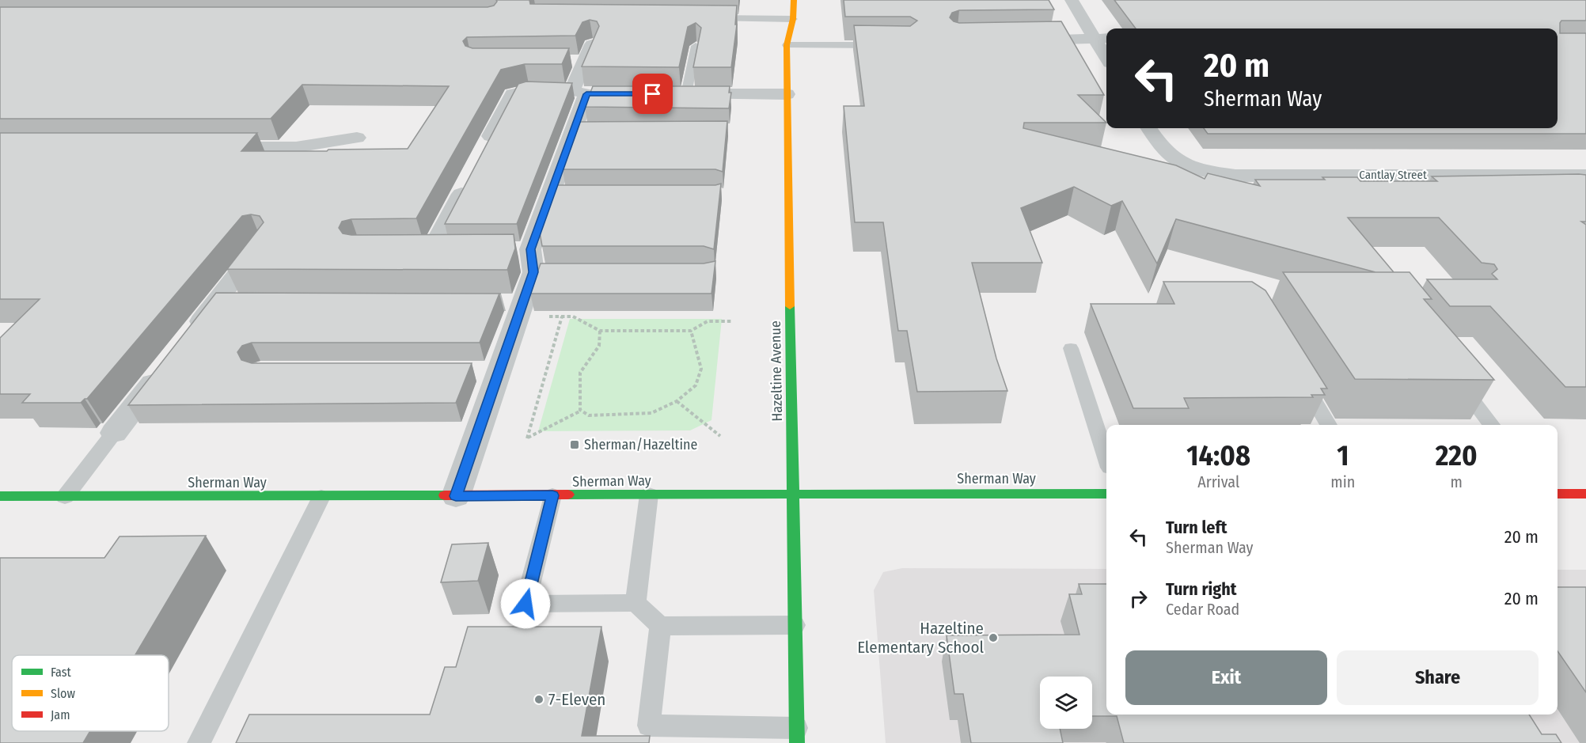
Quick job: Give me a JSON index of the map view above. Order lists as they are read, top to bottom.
{
  "streets": {
    "street": ["Cantlay Street", "Hazeltine Avenue", "Sherman Way"]
  },
  "crossings": [
    ["Hazeltine Avenue", "Sherman Way"]
  ],
  "places": {
    "transit": ["Sherman/Hazeltine"],
    "other": ["Hazeltine Elementary School", "7-Eleven"]
  },
  "legend": ["Fast", "Slow", "Jam"],
  "page": {
    "turn": ["20 m", "Sherman Way"],
    "eta": [
      "14:08",
      "Arrival",
      "1",
      "min",
      "220",
      "m"
    ],
    "list": [
      {
        "name": "Turn left",
        "note": "Sherman Way",
        "value": "20 m"
      },
      {
        "name": "Turn right",
        "note": "Cedar Road",
        "value": "20 m"
      }
    ],
    "buttons": ["Exit", "Share"]
  }
}
